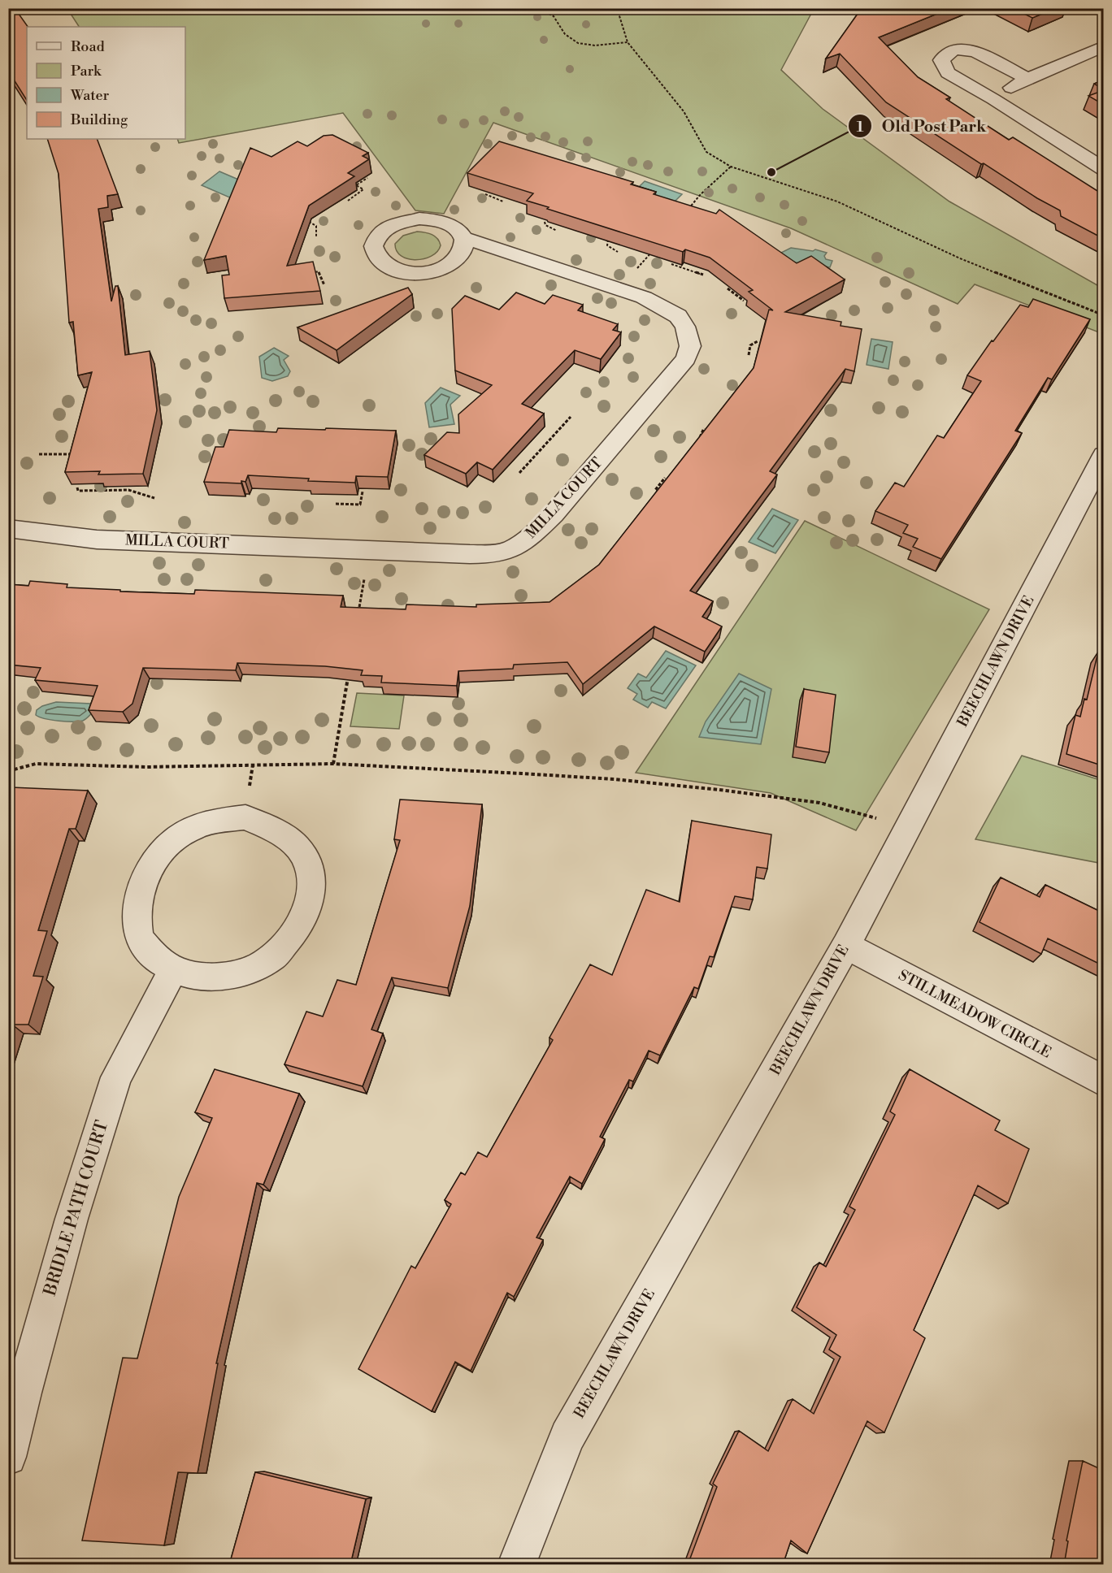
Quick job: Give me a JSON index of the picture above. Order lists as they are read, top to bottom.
{
  "streets": {
    "street": [
      "MILLA COURT",
      "BEECHLAWN DRIVE",
      "STILLMEADOW CIRCLE",
      "BRIDLE PATH COURT"
    ]
  },
  "crossings": [
    ["BEECHLAWN DRIVE", "STILLMEADOW CIRCLE"]
  ],
  "places": ["Old Post Park"],
  "legend": [
    "Road",
    "Park",
    "Water",
    "Building"
  ]
}
